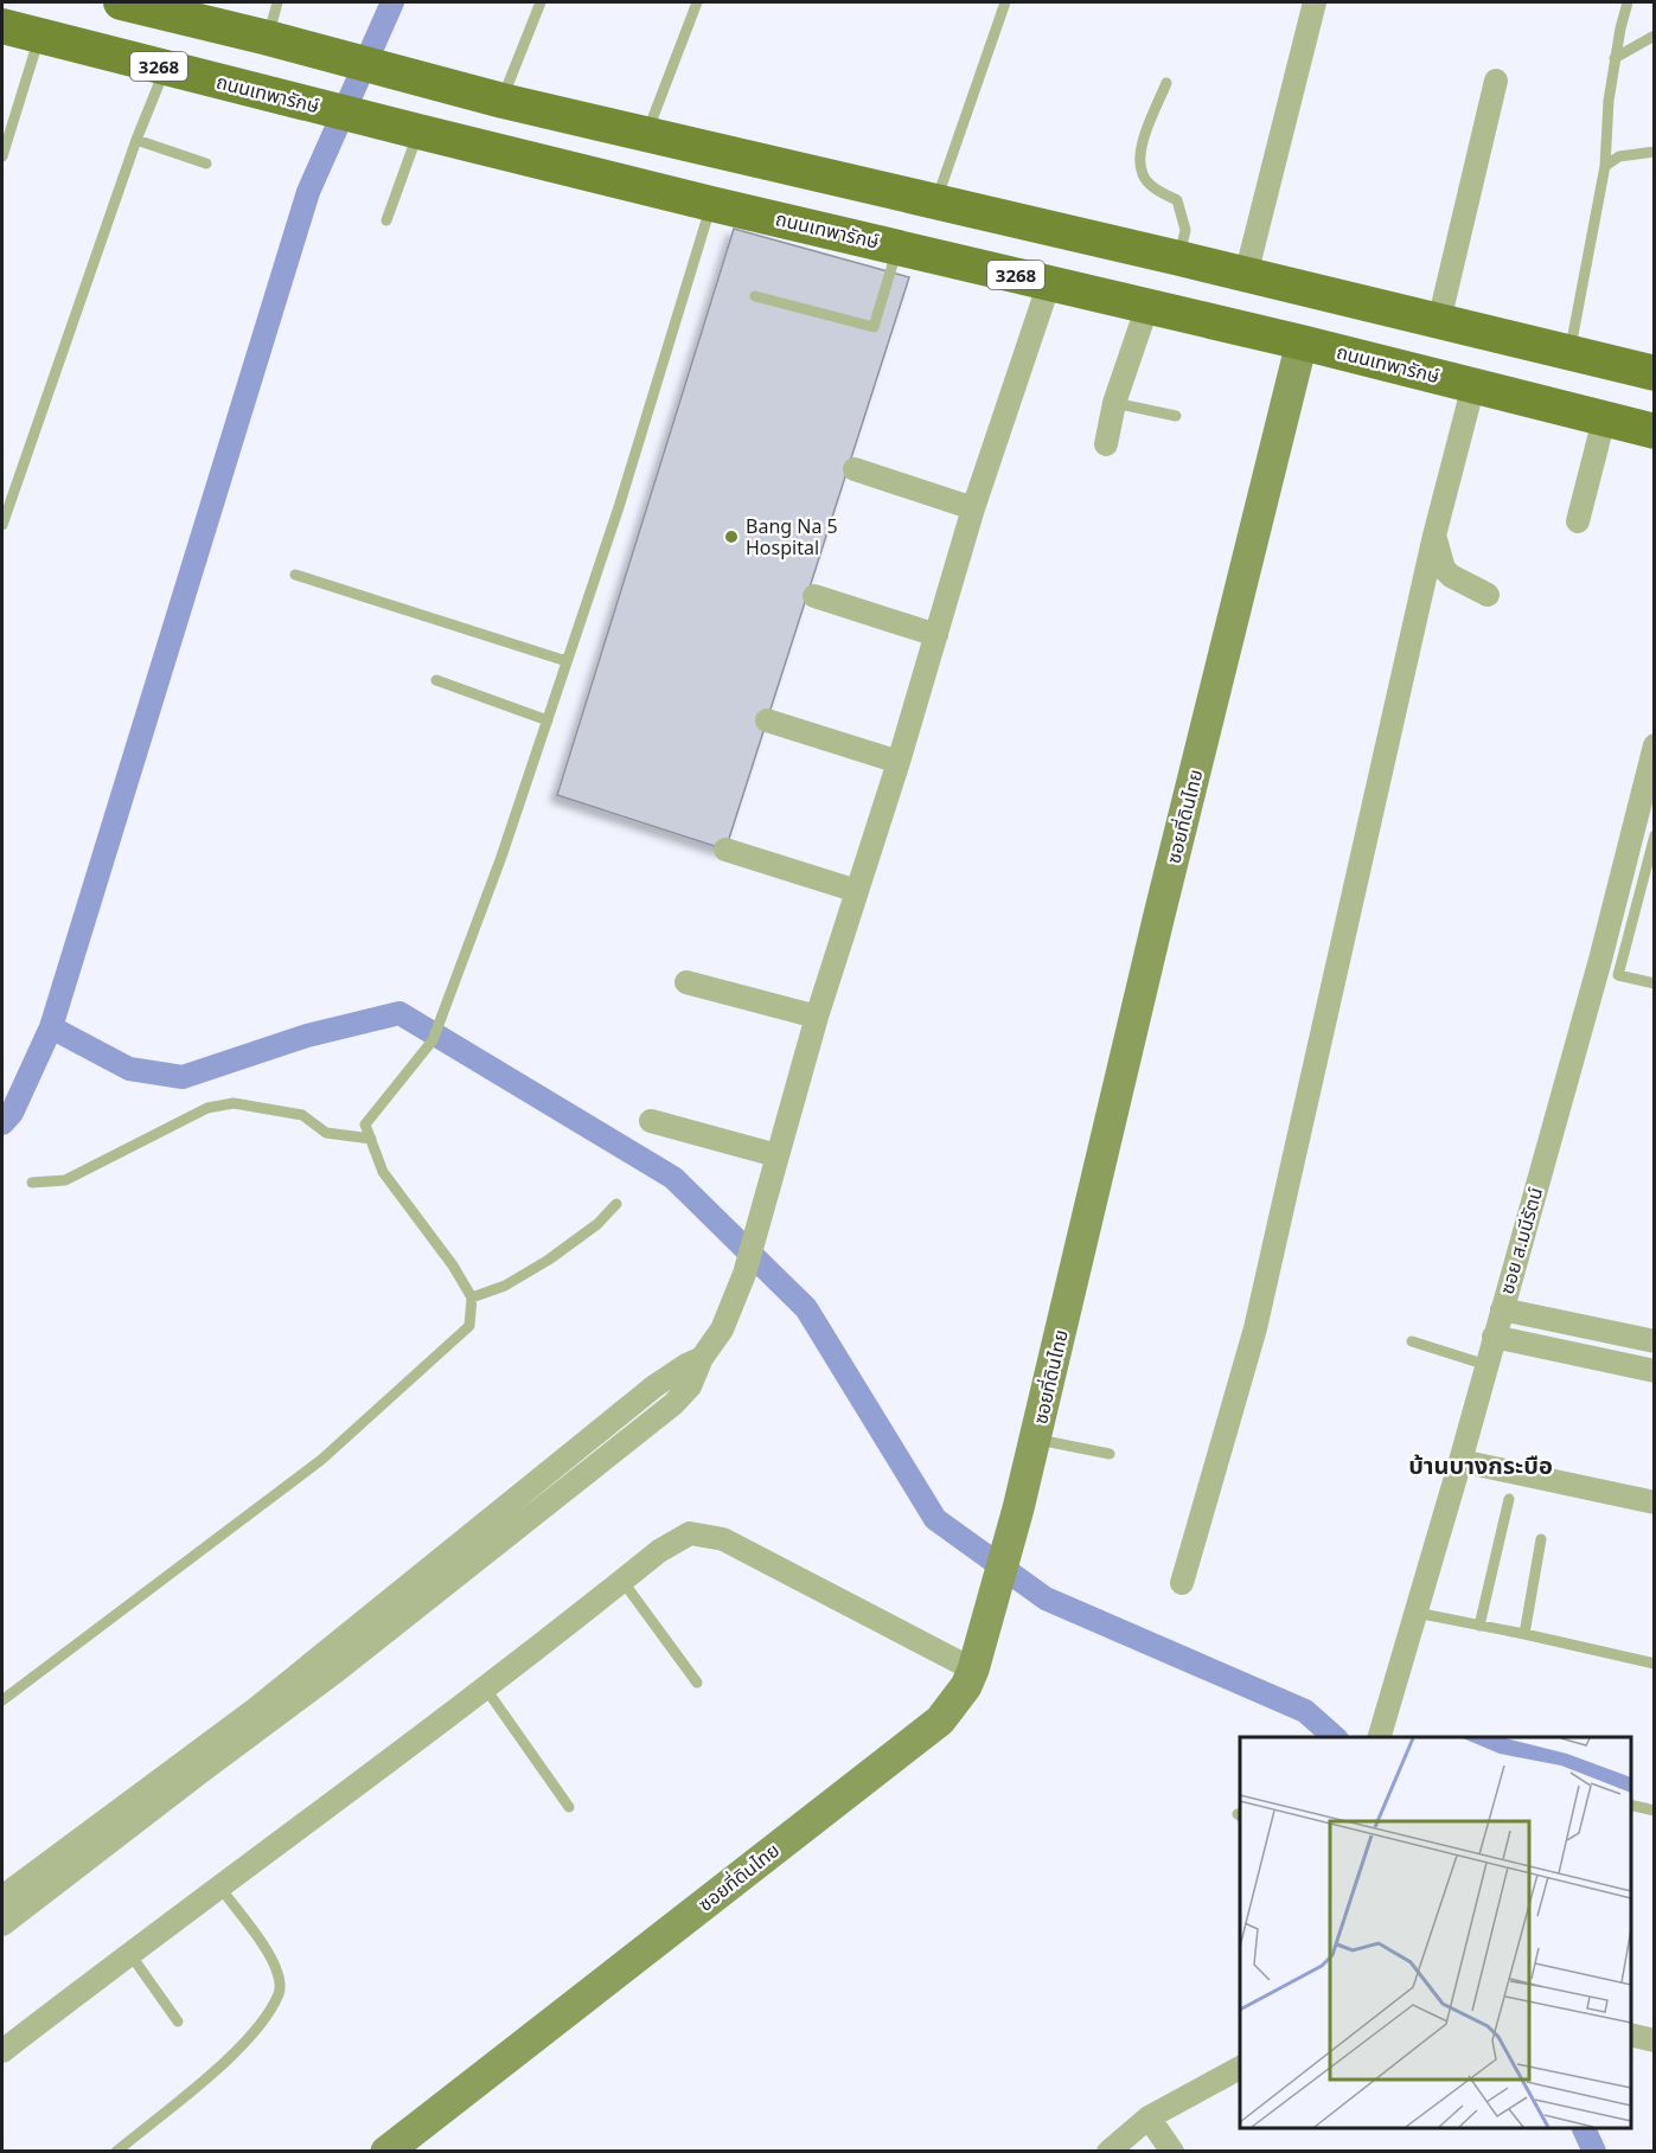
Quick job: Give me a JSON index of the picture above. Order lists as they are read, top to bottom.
{
  "streets": {
    "main road": ["3268", "ถนนเทพารักษ์"],
    "street": ["ซอยที่ดินไทย", "ซอย ส.มนีรัตน์"]
  },
  "crossings": [
    ["ถนนเทพารักษ์", "ซอยที่ดินไทย"]
  ],
  "districts": ["บ้านบางกระบือ"],
  "places": ["Bang Na 5 Hospital"]
}
